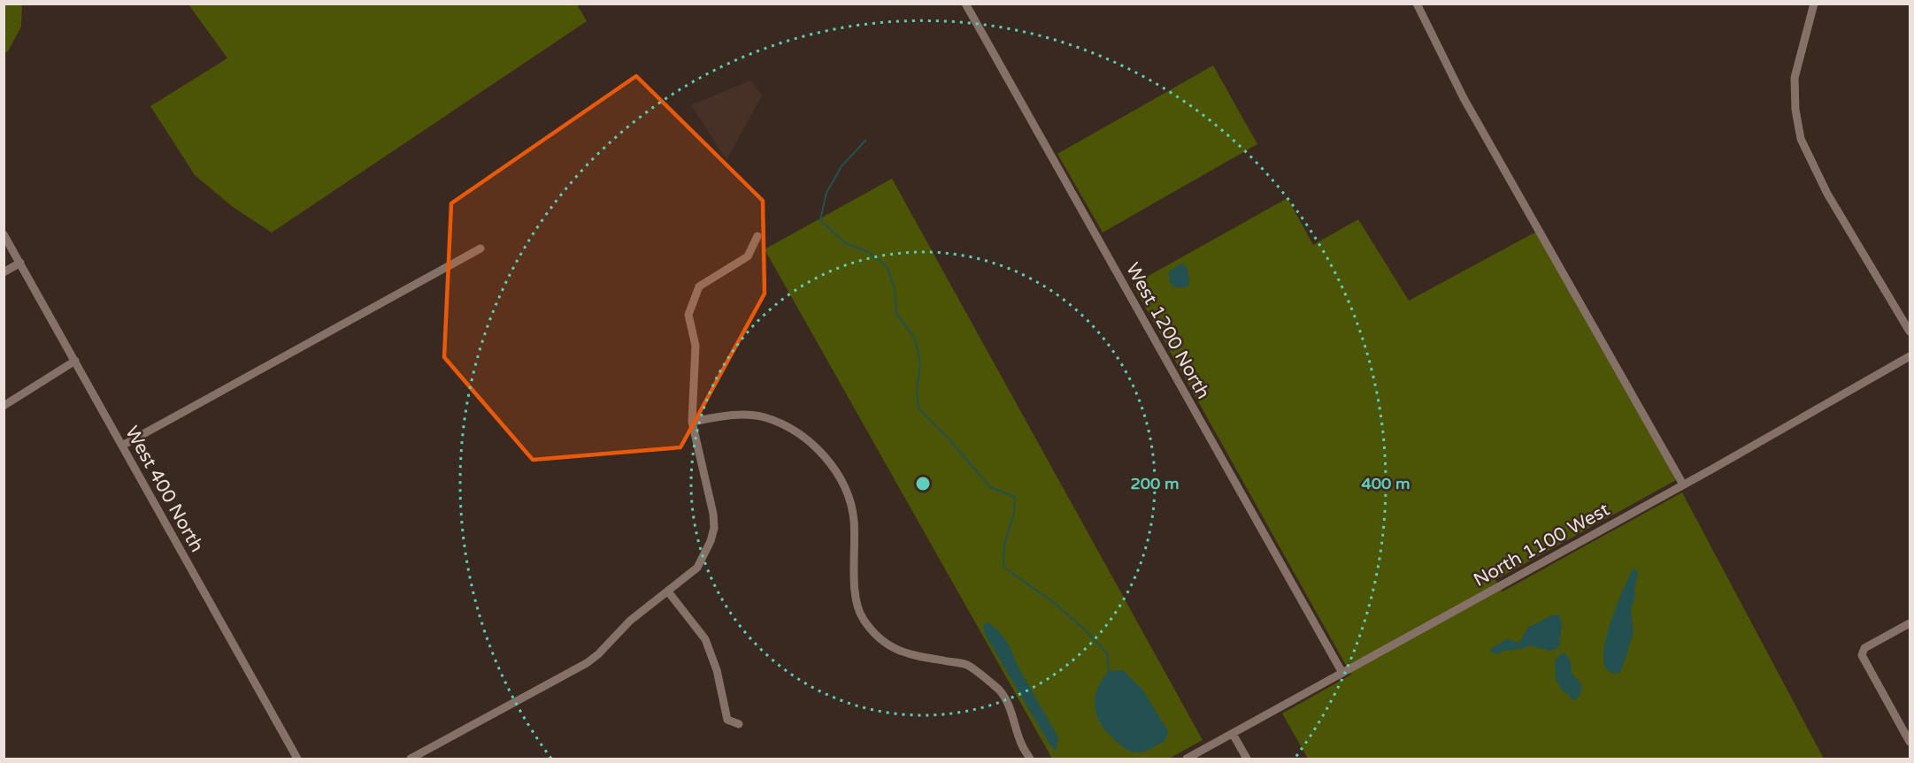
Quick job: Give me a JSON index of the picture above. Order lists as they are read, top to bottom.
{
  "streets": {
    "street": ["West 1200 North", "West 400 North", "North 1100 West"]
  },
  "crossings": [
    ["West 1200 North", "North 1100 West"]
  ],
  "rings": ["200 m", "400 m"]
}
